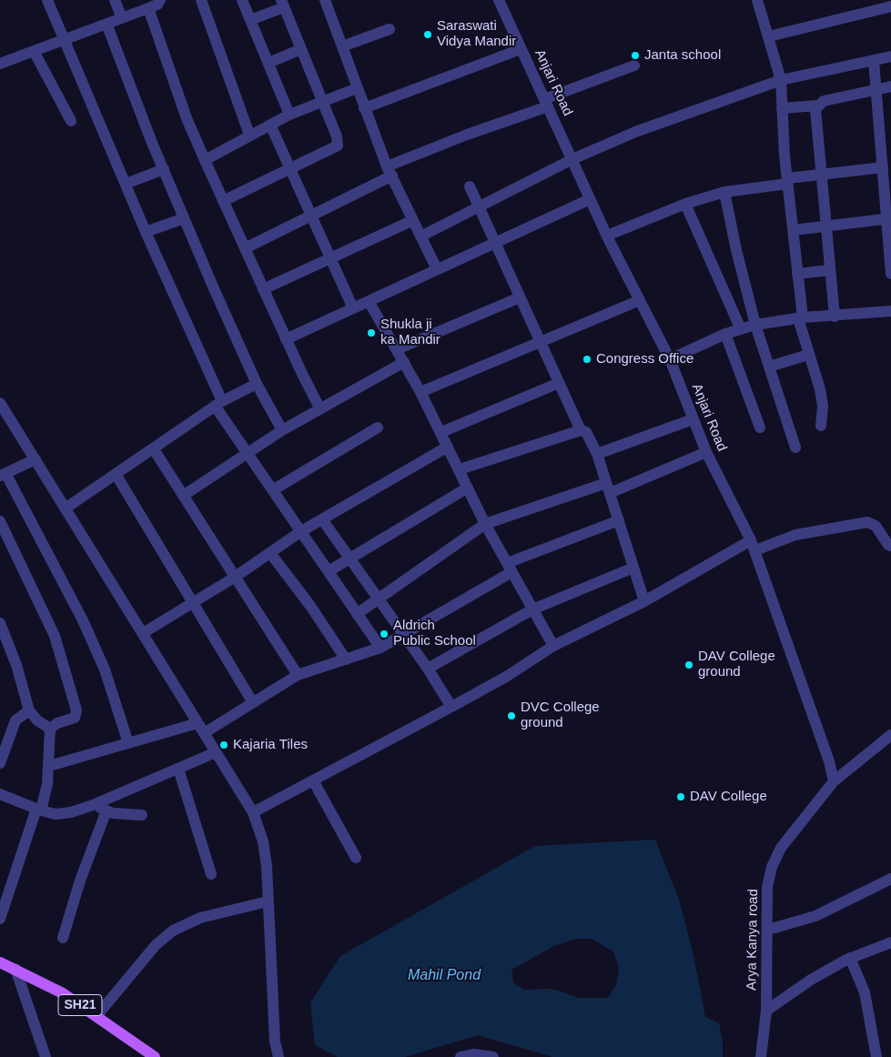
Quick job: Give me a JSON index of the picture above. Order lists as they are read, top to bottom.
{
  "streets": {
    "main road": ["SH21"],
    "street": ["Anjari Road", "Arya Kanya road"]
  },
  "crossings": [
    ["Anjari Road", "Arya Kanya road"]
  ],
  "water": ["Mahil Pond"],
  "places": [
    "Saraswati Vidya Mandir",
    "Janta school",
    "Shukla ji ka Mandir",
    "Congress Office",
    "Aldrich Public School",
    "DAV College ground",
    "DVC College ground",
    "Kajaria Tiles",
    "DAV College"
  ]
}
